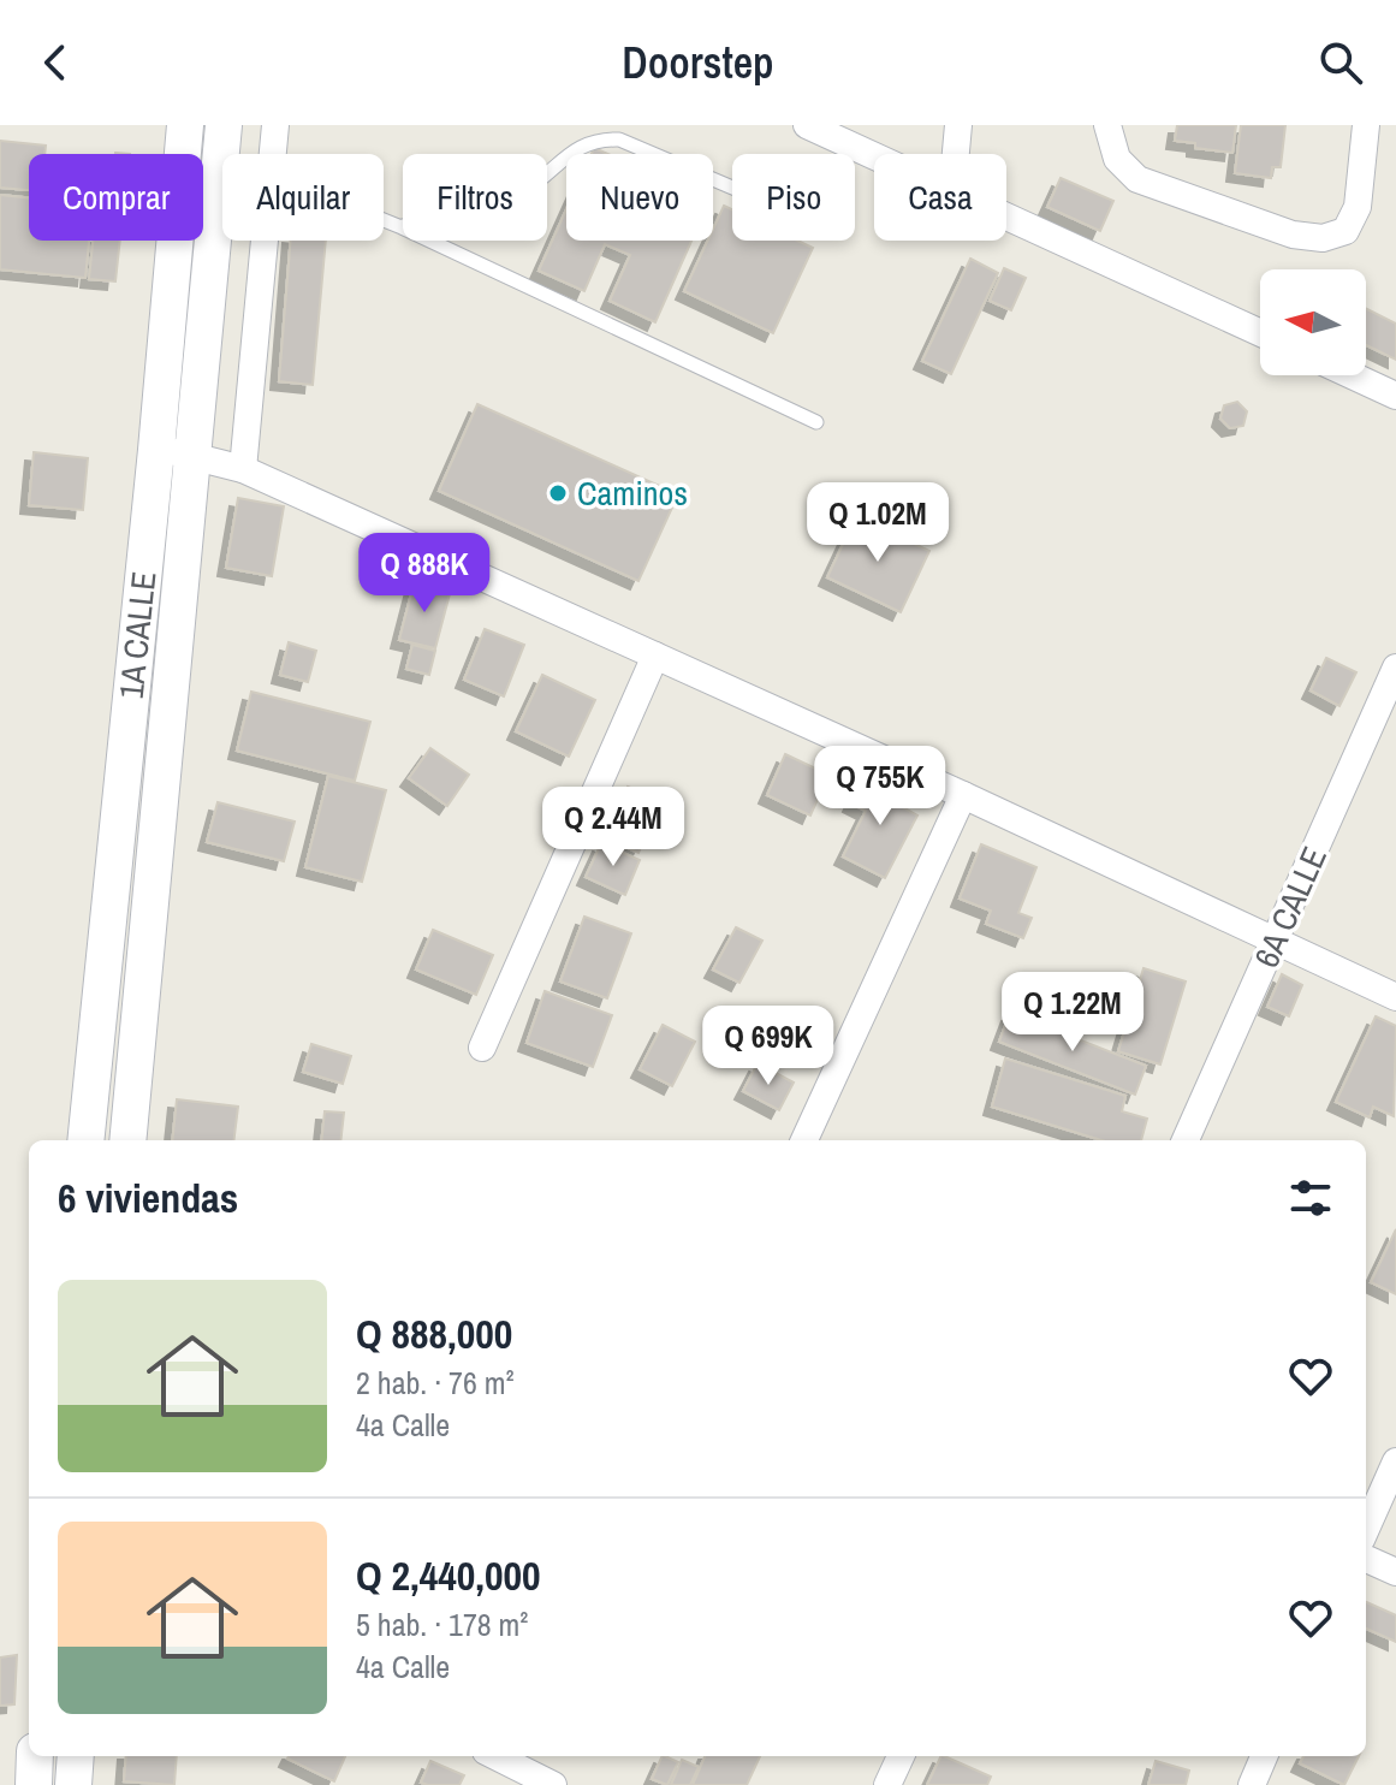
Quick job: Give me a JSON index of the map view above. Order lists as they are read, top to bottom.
{
  "streets": {
    "main road": ["1A CALLE"],
    "street": ["6A CALLE"]
  },
  "places": ["Caminos"],
  "north": "left",
  "page": {
    "header": "Doorstep",
    "chip": [
      "Comprar",
      "Alquilar",
      "Filtros",
      "Nuevo",
      "Piso",
      "Casa"
    ],
    "price": [
      "Q 1.02M",
      "Q 888K",
      "Q 755K",
      "Q 2.44M",
      "Q 1.22M",
      "Q 699K"
    ],
    "heading": "6 viviendas",
    "list": [
      {
        "name": "Q 888,000",
        "note": "2 hab. · 76 m² · 4a Calle"
      },
      {
        "name": "Q 2,440,000",
        "note": "5 hab. · 178 m² · 4a Calle"
      }
    ]
  }
}
